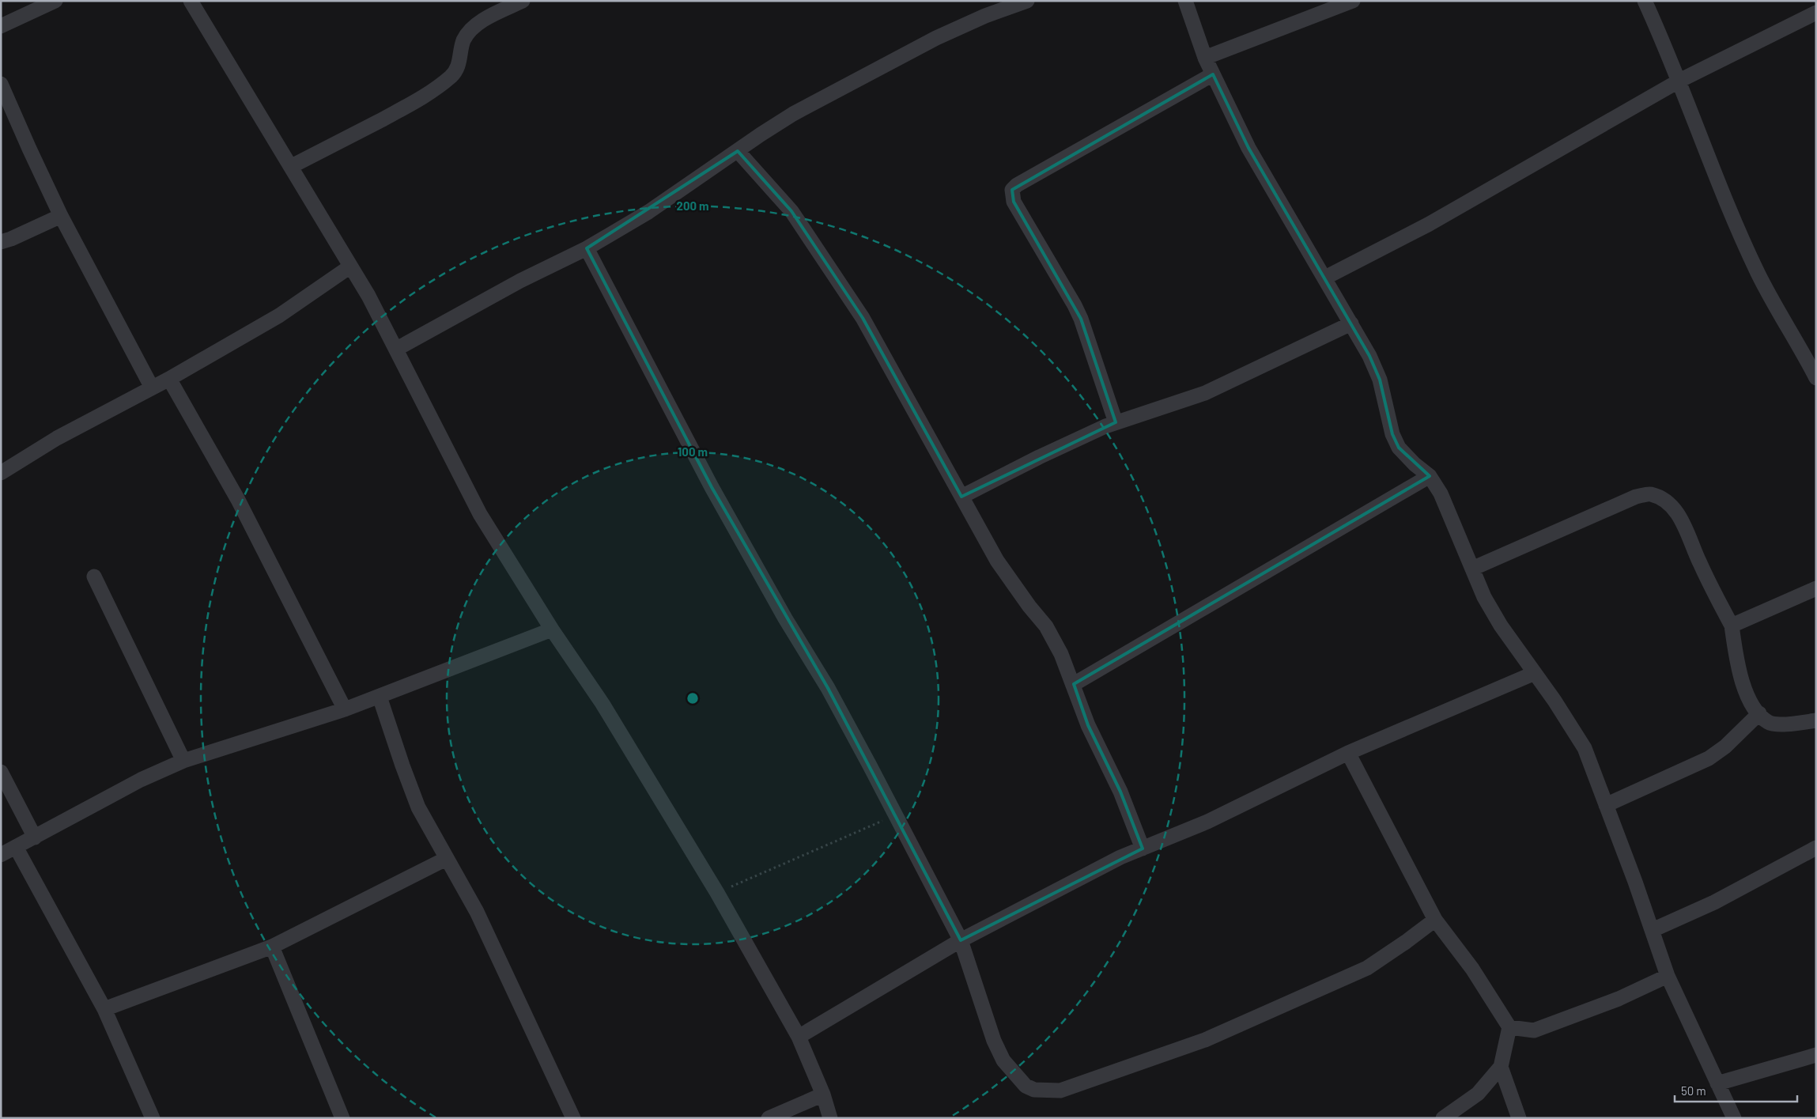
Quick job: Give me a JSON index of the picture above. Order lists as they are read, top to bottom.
{
  "scale_bar": "50 m",
  "rings": ["200 m", "100 m"]
}
